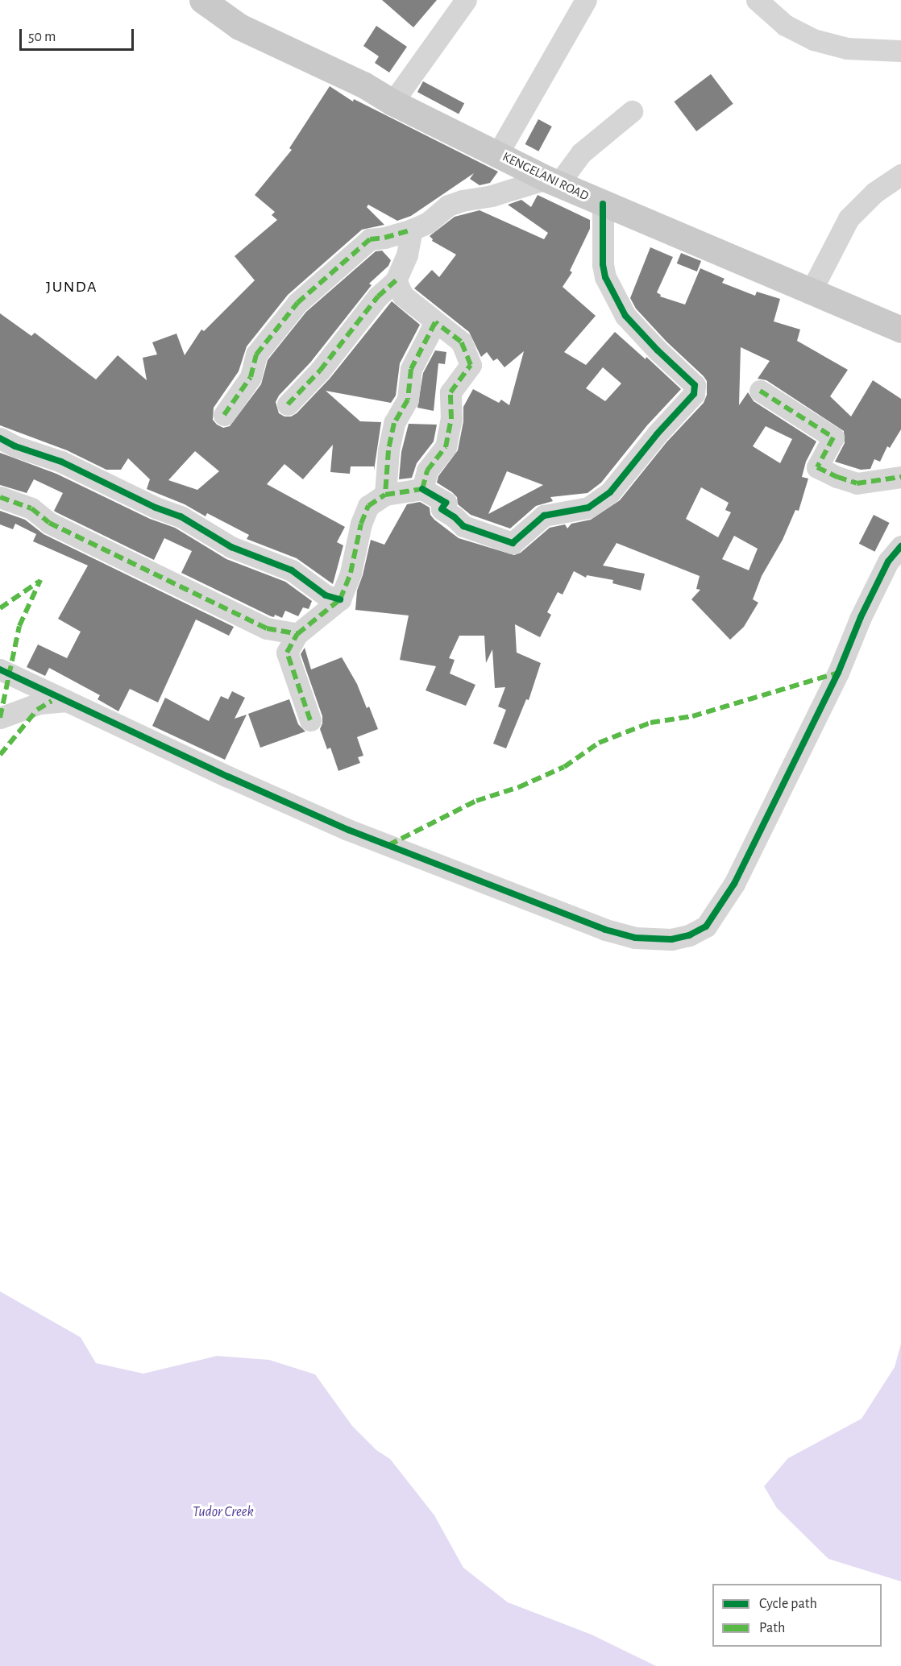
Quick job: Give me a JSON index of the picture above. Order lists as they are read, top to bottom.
{
  "streets": {
    "main road": ["KENGELANI ROAD"]
  },
  "districts": ["JUNDA"],
  "water": ["Tudor Creek"],
  "legend": ["Cycle path", "Path"],
  "scale_bar": "50 m"
}
